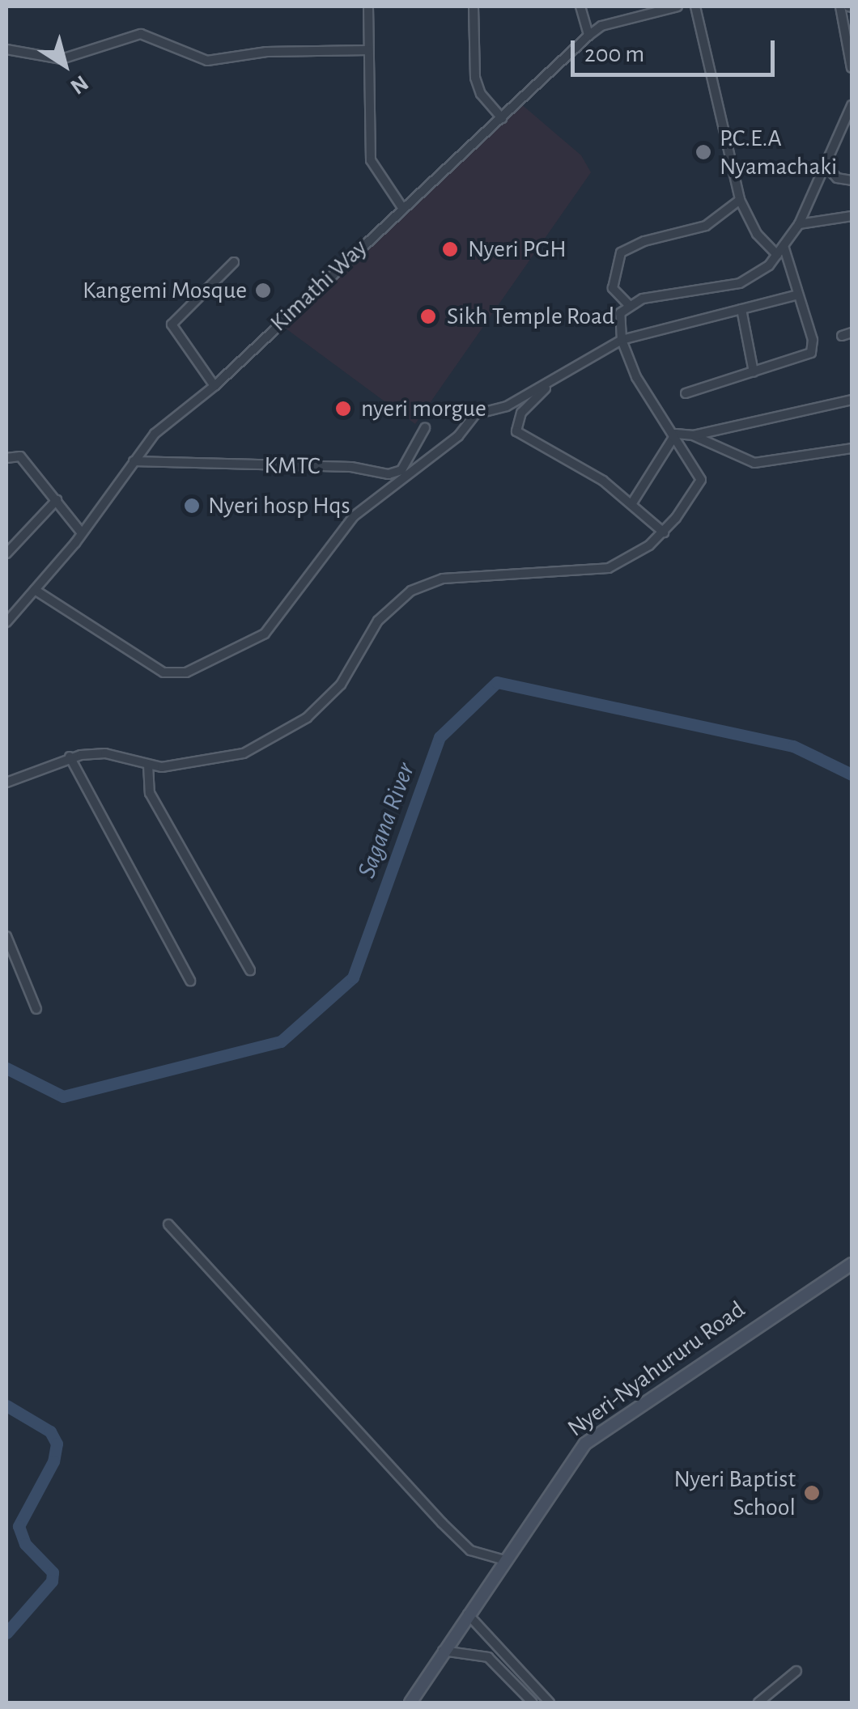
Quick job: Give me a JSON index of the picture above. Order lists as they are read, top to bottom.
{
  "streets": {
    "main road": ["Nyeri-Nyahururu Road"],
    "street": ["Kimathi Way", "KMTC"]
  },
  "crossings": [
    ["Kimathi Way", "KMTC"]
  ],
  "water": ["Sagana River"],
  "places": [
    "P.C.E.A Nyamachaki",
    "Nyeri PGH",
    "Kangemi Mosque",
    "Sikh Temple Road",
    "nyeri morgue",
    "Nyeri hosp Hqs",
    "Nyeri Baptist School"
  ],
  "scale_bar": "200 m",
  "north": "bottom right"
}
